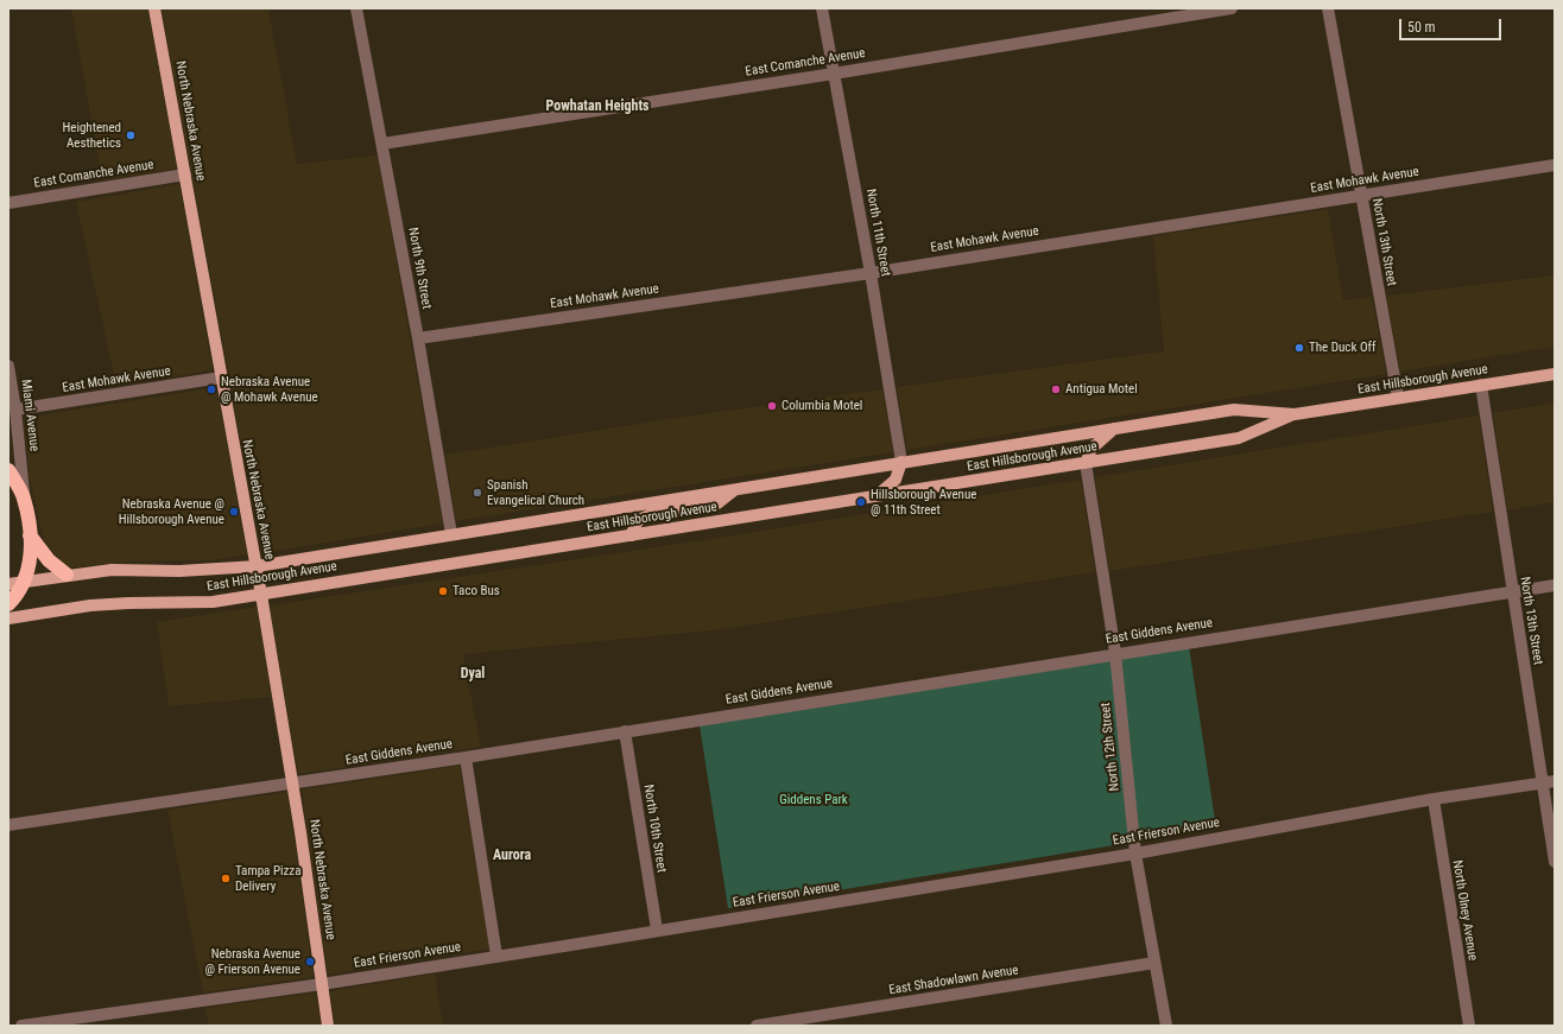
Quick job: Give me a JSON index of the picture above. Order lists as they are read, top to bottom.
{
  "streets": {
    "main road": ["North Nebraska Avenue", "East Hillsborough Avenue"],
    "street": [
      "East Comanche Avenue",
      "East Mohawk Avenue",
      "North 11th Street",
      "North 13th Street",
      "North 9th Street",
      "Miami Avenue",
      "East Giddens Avenue",
      "North 12th Street",
      "North 10th Street",
      "East Frierson Avenue",
      "North Olney Avenue",
      "East Shadowlawn Avenue"
    ]
  },
  "crossings": [
    ["East Comanche Avenue", "North Nebraska Avenue"],
    ["East Comanche Avenue", "North 11th Street"],
    ["East Comanche Avenue", "North 9th Street"],
    ["North Nebraska Avenue", "East Mohawk Avenue"],
    ["North Nebraska Avenue", "East Hillsborough Avenue"],
    ["North Nebraska Avenue", "East Giddens Avenue"],
    ["North Nebraska Avenue", "East Frierson Avenue"],
    ["East Mohawk Avenue", "North 11th Street"],
    ["East Mohawk Avenue", "North 13th Street"],
    ["East Mohawk Avenue", "North 9th Street"],
    ["East Mohawk Avenue", "Miami Avenue"],
    ["North 11th Street", "East Hillsborough Avenue"],
    ["North 13th Street", "East Hillsborough Avenue"],
    ["North 13th Street", "East Giddens Avenue"],
    ["North 13th Street", "East Frierson Avenue"],
    ["North 9th Street", "East Hillsborough Avenue"],
    ["East Hillsborough Avenue", "North 12th Street"],
    ["East Giddens Avenue", "North 12th Street"],
    ["East Giddens Avenue", "North 10th Street"],
    ["North 12th Street", "East Frierson Avenue"],
    ["North 12th Street", "East Shadowlawn Avenue"],
    ["North 10th Street", "East Frierson Avenue"],
    ["East Frierson Avenue", "North Olney Avenue"]
  ],
  "districts": ["Powhatan Heights", "Dyal", "Aurora"],
  "parks": ["Giddens Park"],
  "places": [
    "Heightened Aesthetics",
    "The Duck Off",
    "Nebraska Avenue @ Mohawk Avenue",
    "Antigua Motel",
    "Columbia Motel",
    "Spanish Evangelical Church",
    "Hillsborough Avenue @ 11th Street",
    "Nebraska Avenue @ Hillsborough Avenue",
    "Taco Bus",
    "Tampa Pizza Delivery",
    "Nebraska Avenue @ Frierson Avenue"
  ],
  "scale_bar": "50 m"
}
